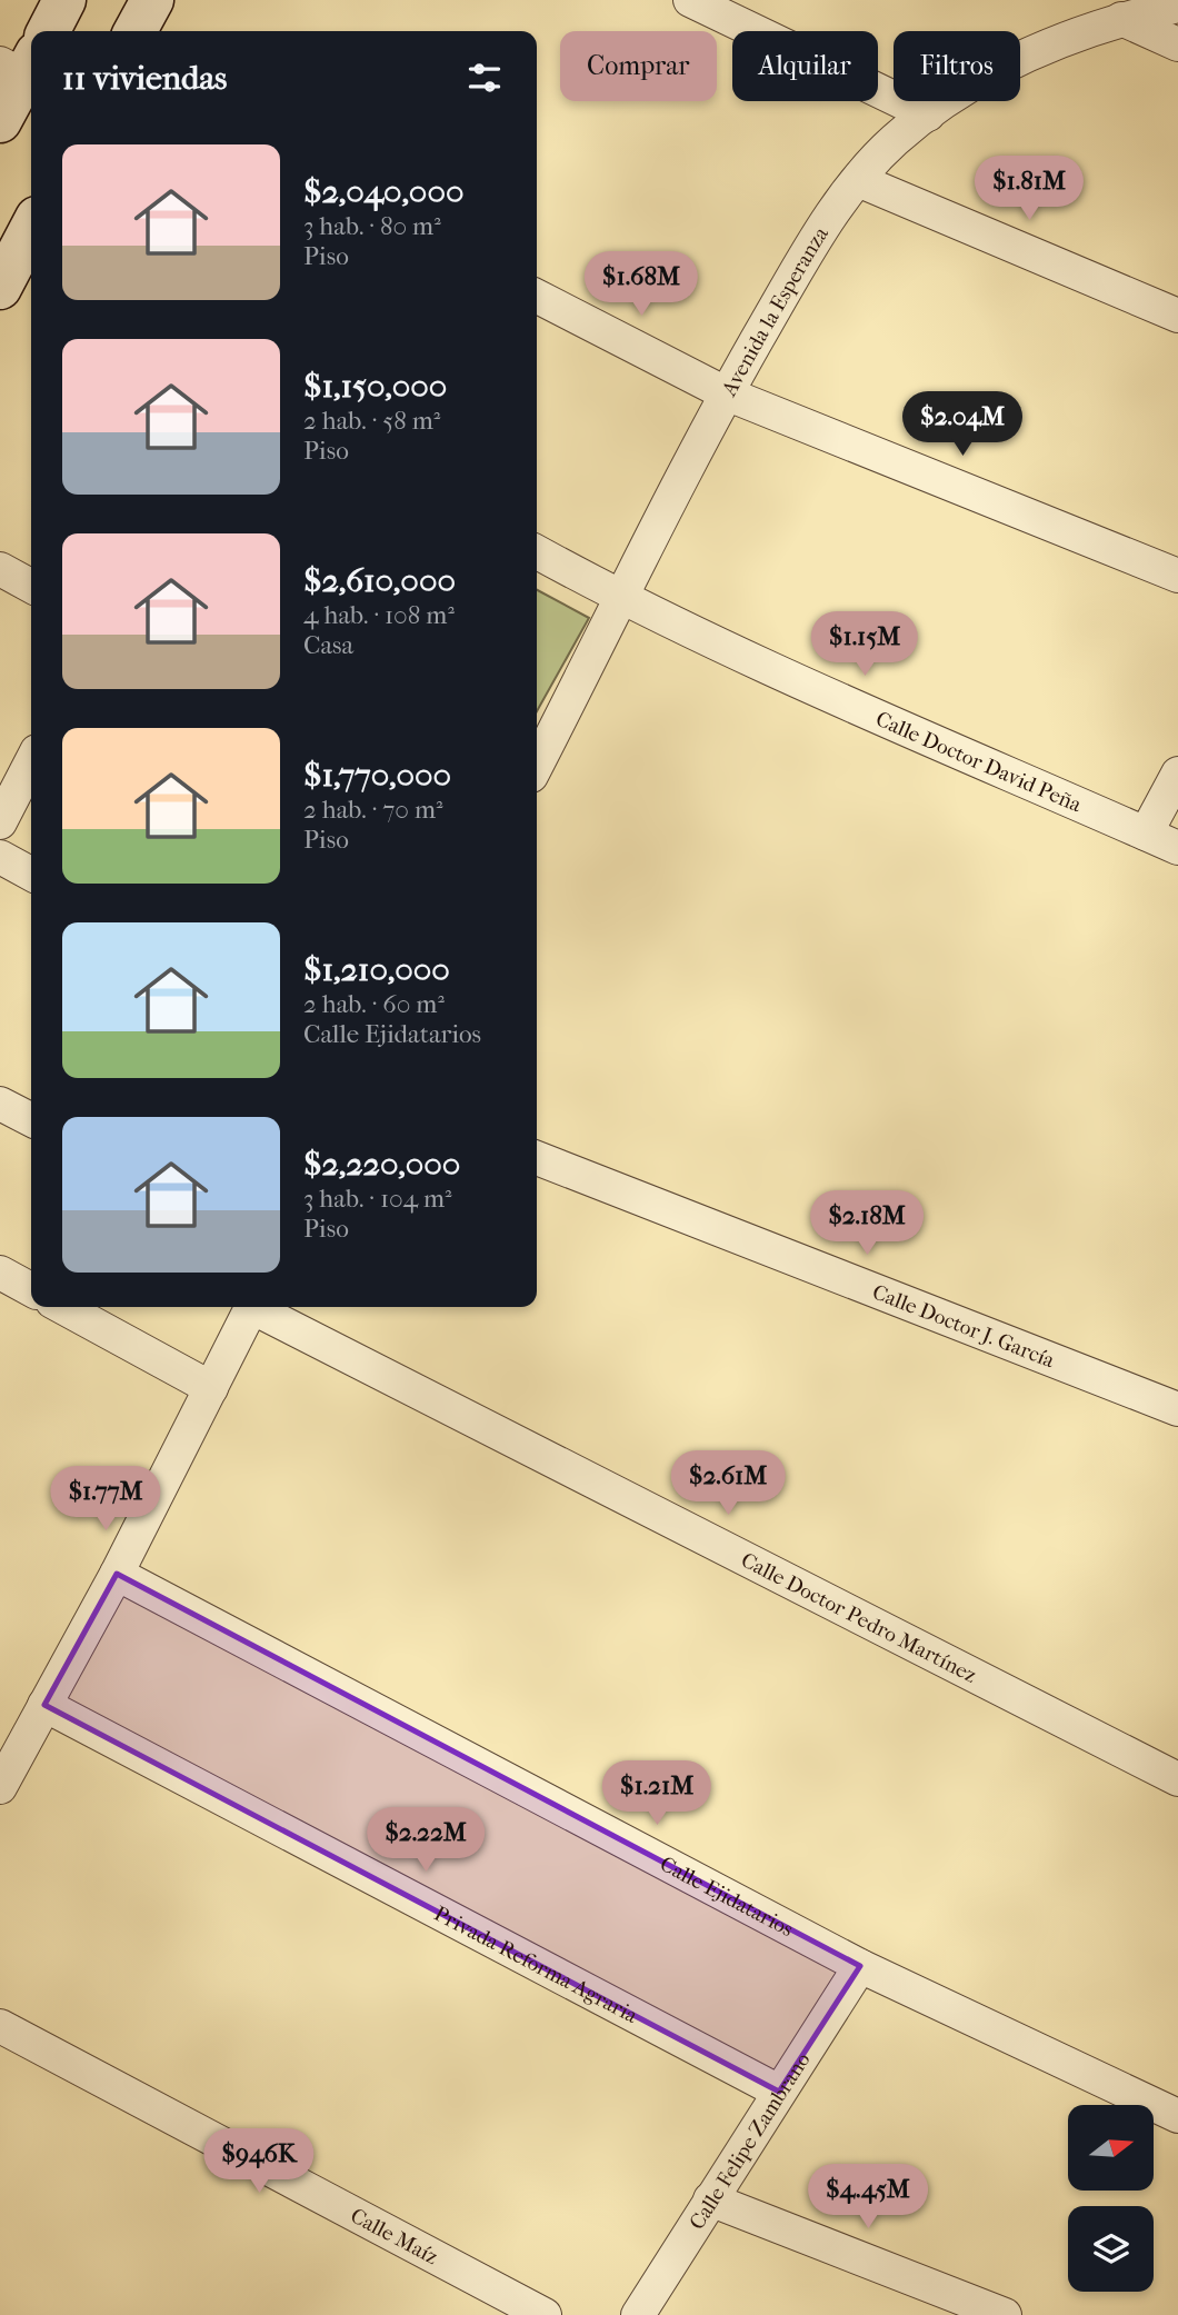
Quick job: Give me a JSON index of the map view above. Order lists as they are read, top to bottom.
{
  "streets": {
    "street": [
      "Avenida la Esperanza",
      "Calle Doctor David Peña",
      "Calle Doctor J. García",
      "Calle Doctor Pedro Martínez",
      "Calle Ejidatarios",
      "Privada Reforma Agraria",
      "Calle Felipe Zambrano",
      "Calle Maíz"
    ]
  },
  "crossings": [
    ["Avenida la Esperanza", "Calle Doctor David Peña"],
    ["Calle Ejidatarios", "Calle Felipe Zambrano"],
    ["Privada Reforma Agraria", "Calle Felipe Zambrano"]
  ],
  "north": "right",
  "page": {
    "chip": ["Comprar", "Alquilar", "Filtros"],
    "heading": "11 viviendas",
    "list": [
      {
        "name": "$2,040,000",
        "note": "3 hab. · 80 m² · Piso"
      },
      {
        "name": "$1,150,000",
        "note": "2 hab. · 58 m² · Piso"
      },
      {
        "name": "$2,610,000",
        "note": "4 hab. · 108 m² · Casa"
      },
      {
        "name": "$1,770,000",
        "note": "2 hab. · 70 m² · Piso"
      },
      {
        "name": "$1,210,000",
        "note": "2 hab. · 60 m² · Calle Ejidatarios"
      },
      {
        "name": "$2,220,000",
        "note": "3 hab. · 104 m² · Piso"
      }
    ],
    "price": [
      "$1.81M",
      "$1.68M",
      "$2.04M",
      "$1.15M",
      "$2.18M",
      "$2.61M",
      "$1.77M",
      "$1.21M",
      "$2.22M",
      "$946K",
      "$4.45M"
    ]
  }
}
